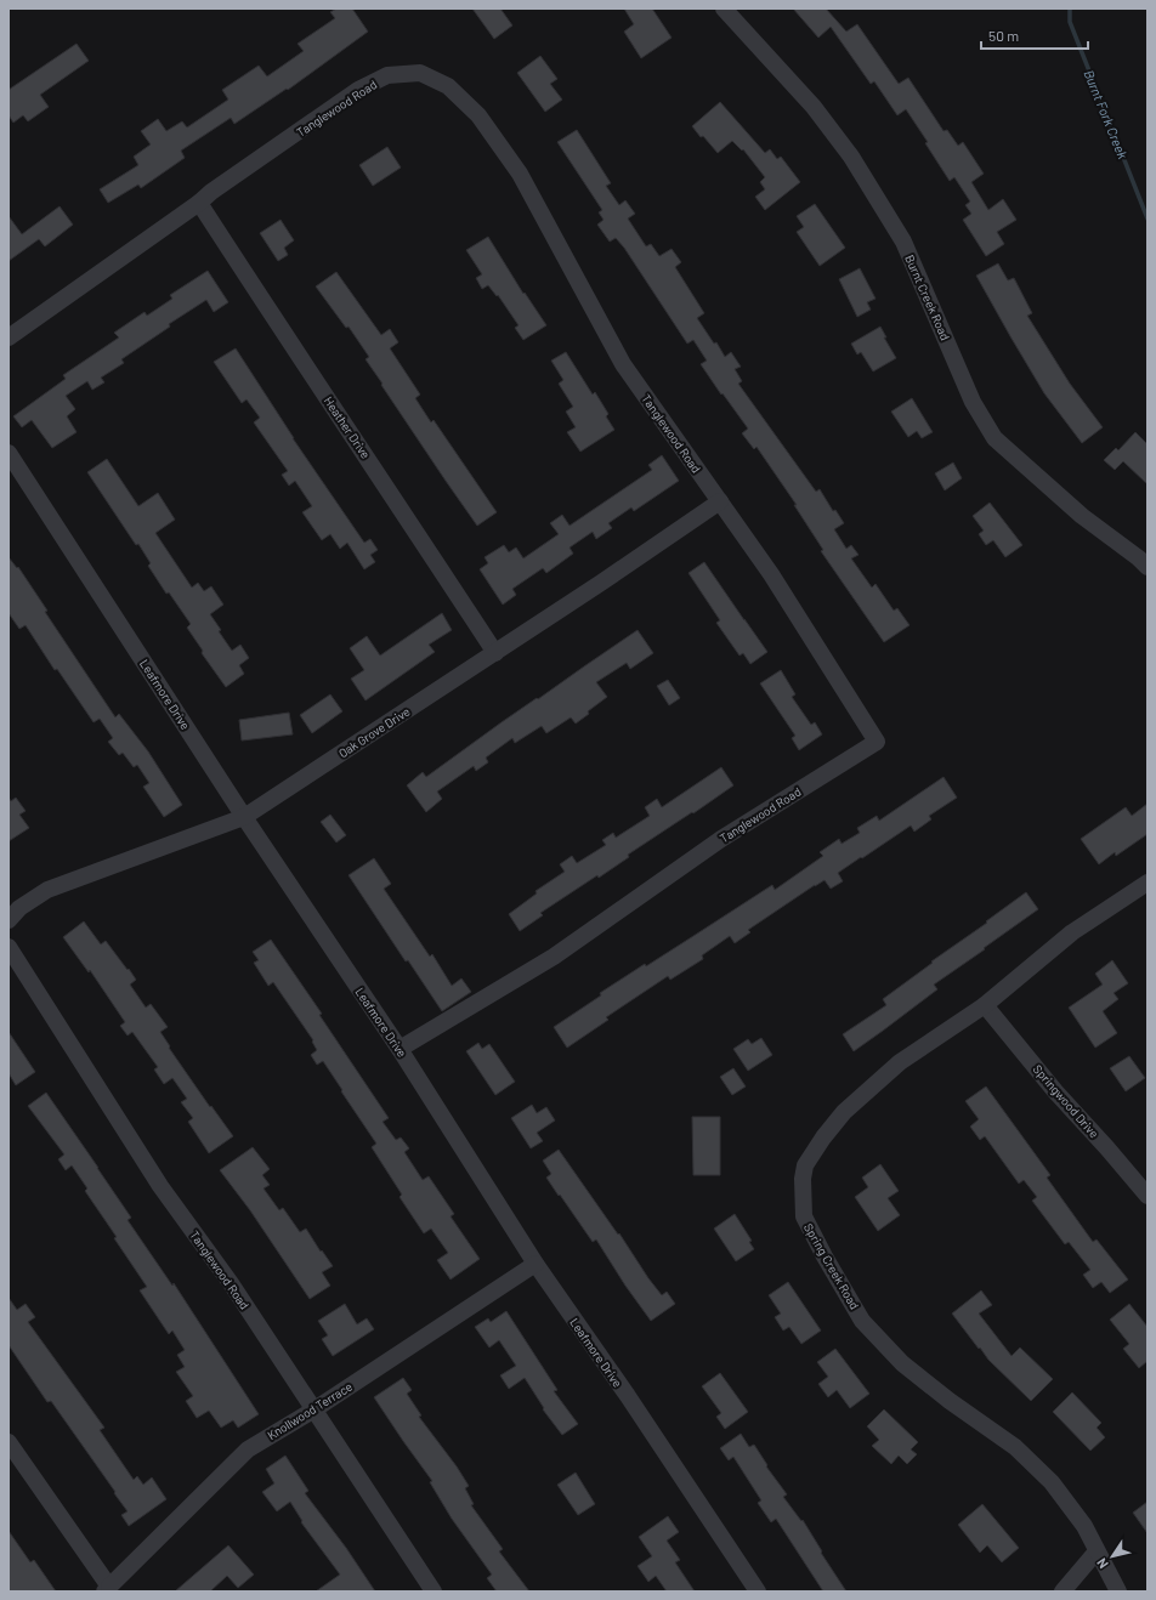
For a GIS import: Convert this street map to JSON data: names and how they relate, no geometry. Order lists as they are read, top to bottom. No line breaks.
{"streets":{"street":["Tanglewood Road","Burnt Creek Road","Heather Drive","Leafmore Drive","Oak Grove Drive","Springwood Drive","Spring Creek Road","Knollwood Terrace"]},"crossings":[["Tanglewood Road","Heather Drive"],["Tanglewood Road","Leafmore Drive"],["Tanglewood Road","Oak Grove Drive"],["Tanglewood Road","Knollwood Terrace"],["Heather Drive","Oak Grove Drive"],["Leafmore Drive","Oak Grove Drive"],["Leafmore Drive","Knollwood Terrace"],["Springwood Drive","Spring Creek Road"]],"water":["Burnt Fork Creek"],"scale_bar":"50 m","north":"bottom left"}
